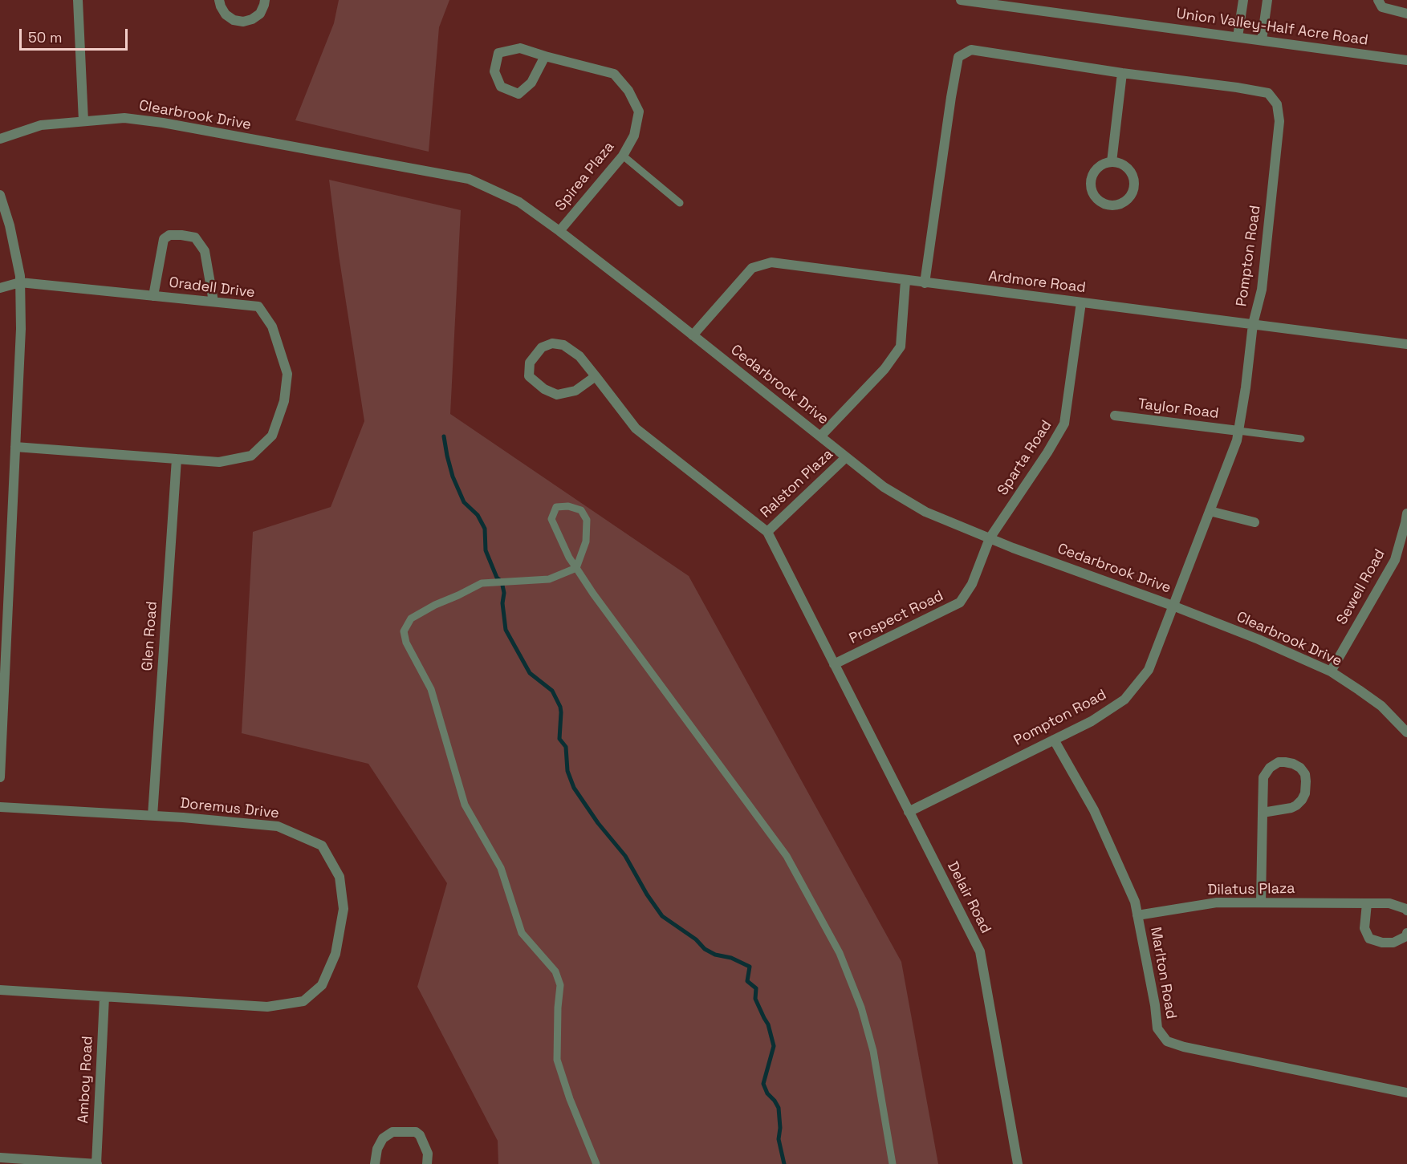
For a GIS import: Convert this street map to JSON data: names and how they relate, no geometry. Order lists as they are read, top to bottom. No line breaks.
{"streets":{"street":["Union Valley-Half Acre Road","Clearbrook Drive","Spirea Plaza","Pompton Road","Ardmore Road","Oradell Drive","Cedarbrook Drive","Taylor Road","Sparta Road","Ralston Plaza","Sewell Road","Prospect Road","Glen Road","Doremus Drive","Dilatus Plaza","Delair Road","Marlton Road","Amboy Road"]},"crossings":[["Clearbrook Drive","Pompton Road"],["Clearbrook Drive","Cedarbrook Drive"],["Clearbrook Drive","Sewell Road"],["Spirea Plaza","Cedarbrook Drive"],["Pompton Road","Ardmore Road"],["Pompton Road","Cedarbrook Drive"],["Pompton Road","Taylor Road"],["Pompton Road","Delair Road"],["Pompton Road","Marlton Road"],["Ardmore Road","Cedarbrook Drive"],["Ardmore Road","Sparta Road"],["Oradell Drive","Glen Road"],["Cedarbrook Drive","Sparta Road"],["Cedarbrook Drive","Ralston Plaza"],["Cedarbrook Drive","Prospect Road"],["Sparta Road","Prospect Road"],["Ralston Plaza","Delair Road"],["Prospect Road","Delair Road"],["Glen Road","Doremus Drive"],["Doremus Drive","Amboy Road"],["Dilatus Plaza","Marlton Road"]],"scale_bar":"50 m"}
